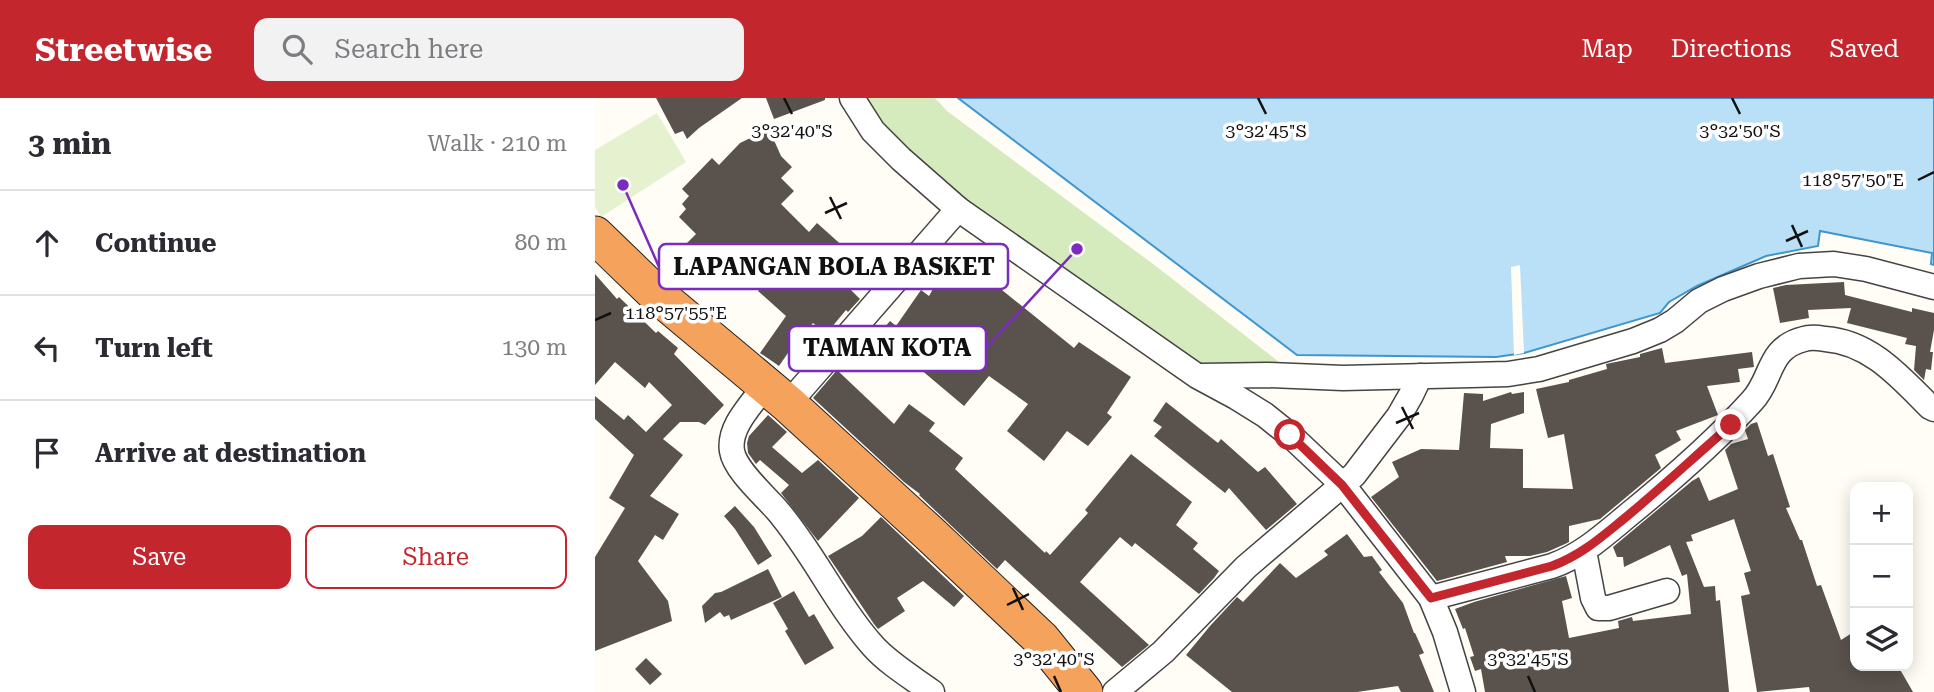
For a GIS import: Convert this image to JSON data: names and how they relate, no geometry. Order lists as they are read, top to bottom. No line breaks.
{"places":["LAPANGAN BOLA BASKET","TAMAN KOTA"],"page":{"header":"Streetwise","search":"Search here","nav":["Map","Directions","Saved"],"heading":["3 min","Walk · 210 m"],"list":[["Continue","80 m"],["Turn left","130 m"],"Arrive at destination"],"map_buttons":["+","−"],"buttons":["Save","Share"]},"coordinates":["3°32'45\"S","3°32'50\"S","3°32'40\"S","118°57'50\"E","118°57'55\"E"]}
